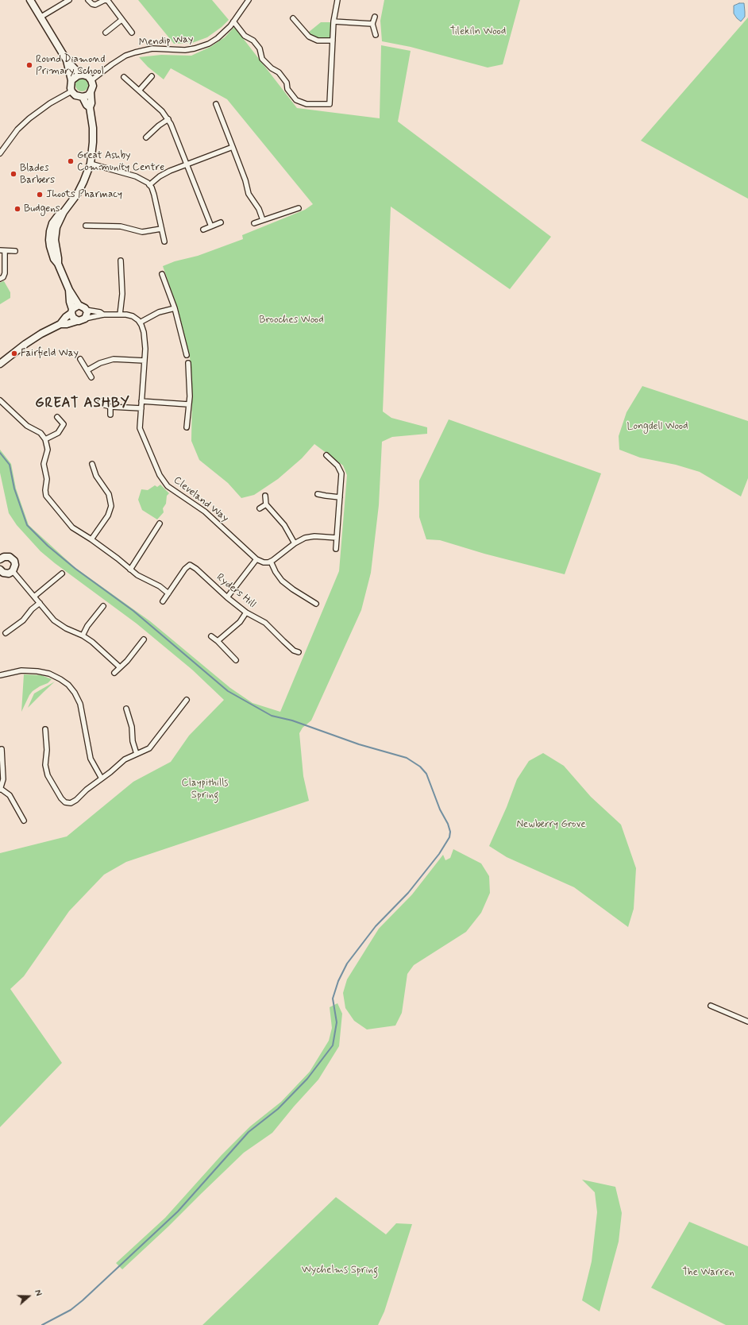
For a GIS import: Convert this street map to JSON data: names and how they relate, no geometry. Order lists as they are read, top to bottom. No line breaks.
{"streets":{"street":["Mendip Way","Cleveland Way","Ryders Hill"]},"districts":["GREAT ASHBY"],"parks":["Tilekiln Wood","Brooches Wood","Longdell Wood","Claypithills Spring","Newberry Grove","Wychelms Spring","The Warren"],"places":["Round Diamond Primary School","Great Ashby Community Centre","Blades Barbers","Jhoots Pharmacy","Budgens","Fairfield Way"],"north":"right"}
